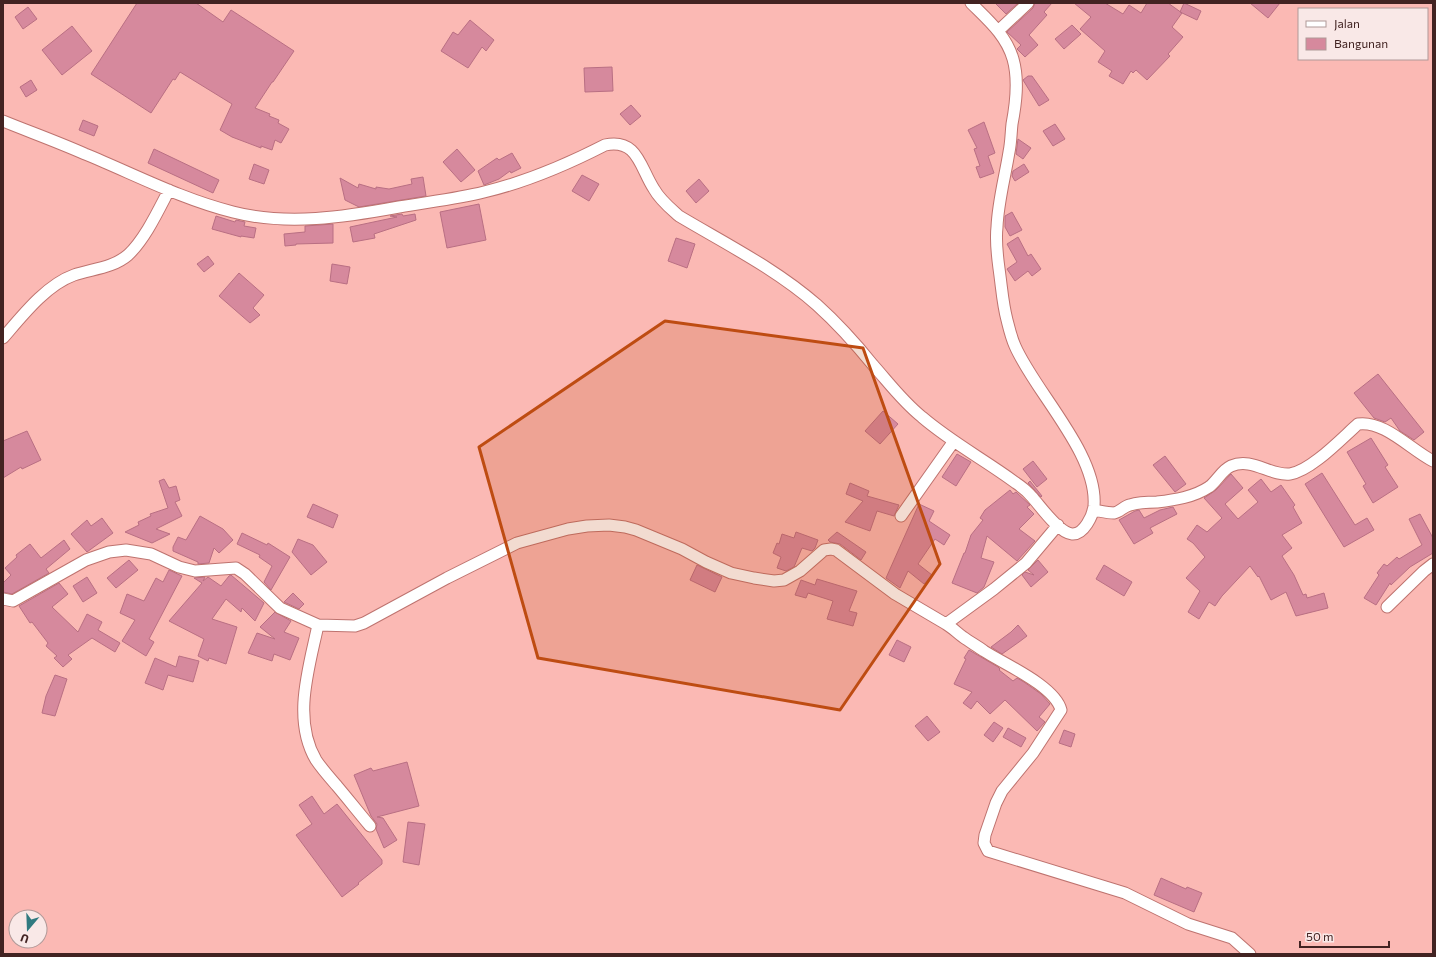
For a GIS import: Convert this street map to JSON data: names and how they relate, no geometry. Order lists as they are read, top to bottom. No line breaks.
{"legend":["Jalan","Bangunan"],"scale_bar":"50 m","north":"bottom"}
